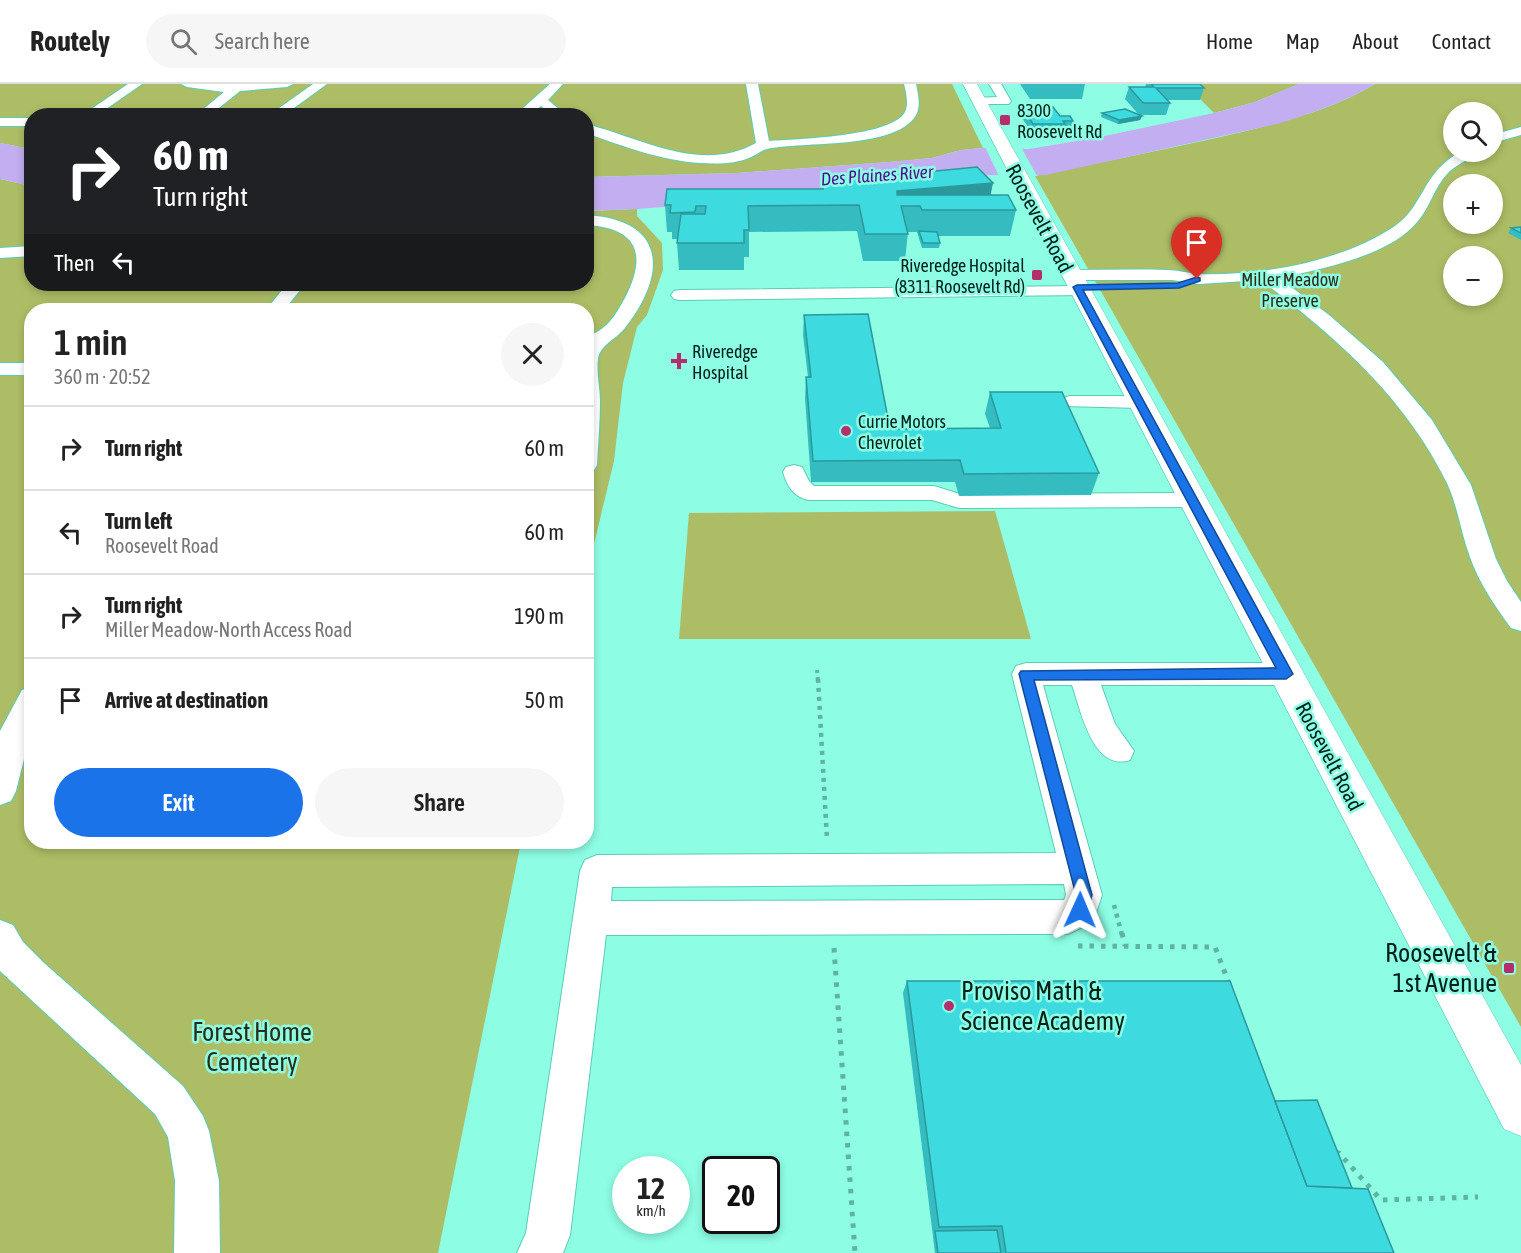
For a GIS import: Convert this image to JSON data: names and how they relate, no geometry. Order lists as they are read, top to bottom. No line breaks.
{"streets":{"main road":["Roosevelt Road"]},"water":["Des Plaines River"],"parks":["Miller Meadow Preserve","Forest Home Cemetery"],"places":{"transit":["8300 Roosevelt Rd","Riveredge Hospital (8311 Roosevelt Rd)","Roosevelt & 1st Avenue"],"health":["Riveredge Hospital"],"other":["Currie Motors Chevrolet","Proviso Math & Science Academy"]},"page":{"header":"Routely","search":"Search here","nav":["Home","Map","About","Contact"],"map_buttons":["+","−"],"turn":["60 m","Turn right"],"then":"Then","heading":["1 min","360 m · 20:52"],"list":[{"name":"Turn right","value":"60 m"},{"name":"Turn left","note":"Roosevelt Road","value":"60 m"},{"name":"Turn right","note":"Miller Meadow-North Access Road","value":"190 m"},{"name":"Arrive at destination","value":"50 m"}],"buttons":["Exit","Share"],"speed":"12 km/h","limit":"20"}}
